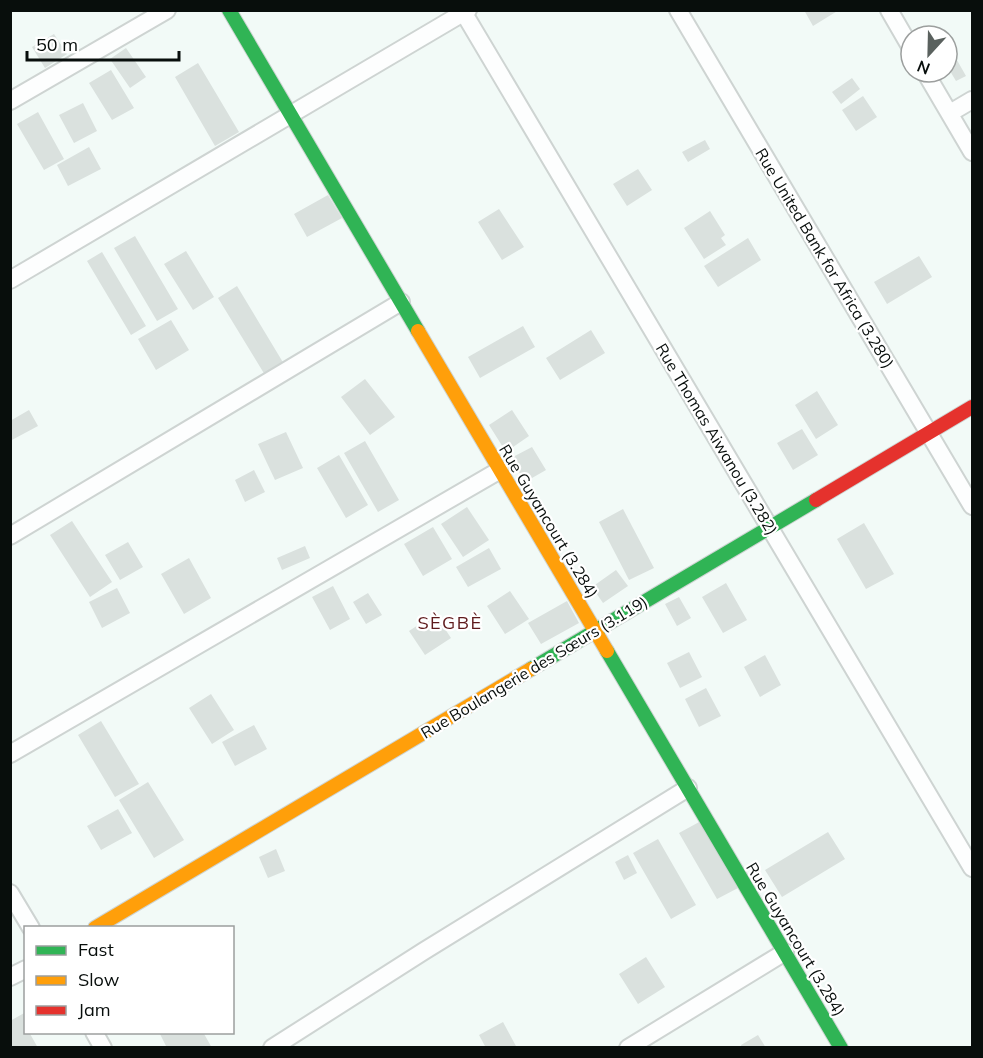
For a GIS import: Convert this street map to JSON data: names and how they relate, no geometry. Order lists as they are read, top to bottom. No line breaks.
{"streets":{"street":["Rue United Bank for Africa (3.280)","Rue Thomas Aiwanou (3.282)","Rue Guyancourt (3.284)","Rue Boulangerie des Sœurs (3.119)"]},"crossings":[["Rue United Bank for Africa (3.280)","Rue Boulangerie des Sœurs (3.119)"],["Rue Thomas Aiwanou (3.282)","Rue Boulangerie des Sœurs (3.119)"],["Rue Guyancourt (3.284)","Rue Boulangerie des Sœurs (3.119)"]],"districts":["SÈGBÈ"],"legend":["Fast","Slow","Jam"],"scale_bar":"50 m","north":"bottom"}
